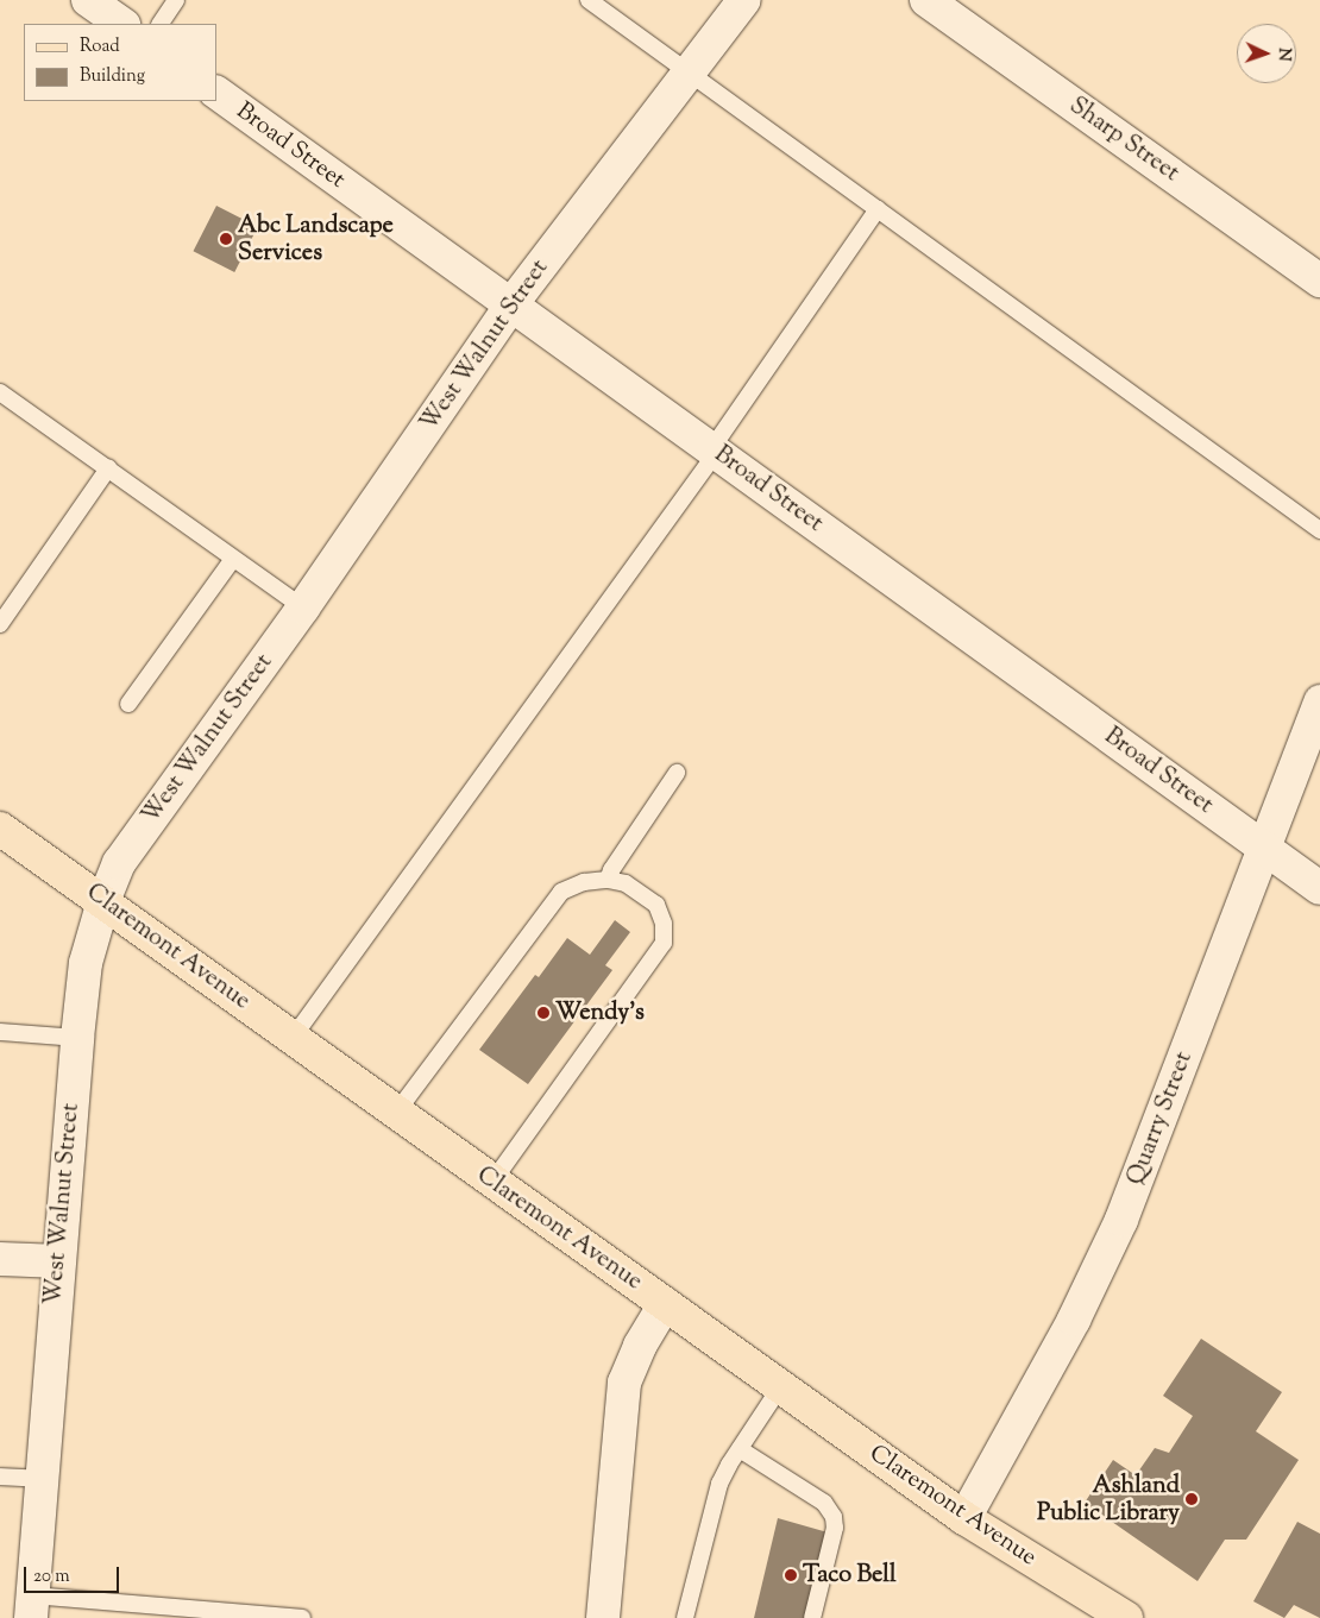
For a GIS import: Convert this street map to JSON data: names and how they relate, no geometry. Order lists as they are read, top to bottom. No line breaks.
{"streets":{"main road":["Claremont Avenue"],"street":["Sharp Street","Broad Street","West Walnut Street","Quarry Street"]},"crossings":[["Broad Street","West Walnut Street"],["Broad Street","Quarry Street"],["West Walnut Street","Claremont Avenue"],["Claremont Avenue","Quarry Street"]],"places":["Abc Landscape Services","Wendy's","Ashland Public Library","Taco Bell"],"legend":["Road","Building"],"scale_bar":"20 m","north":"right"}
